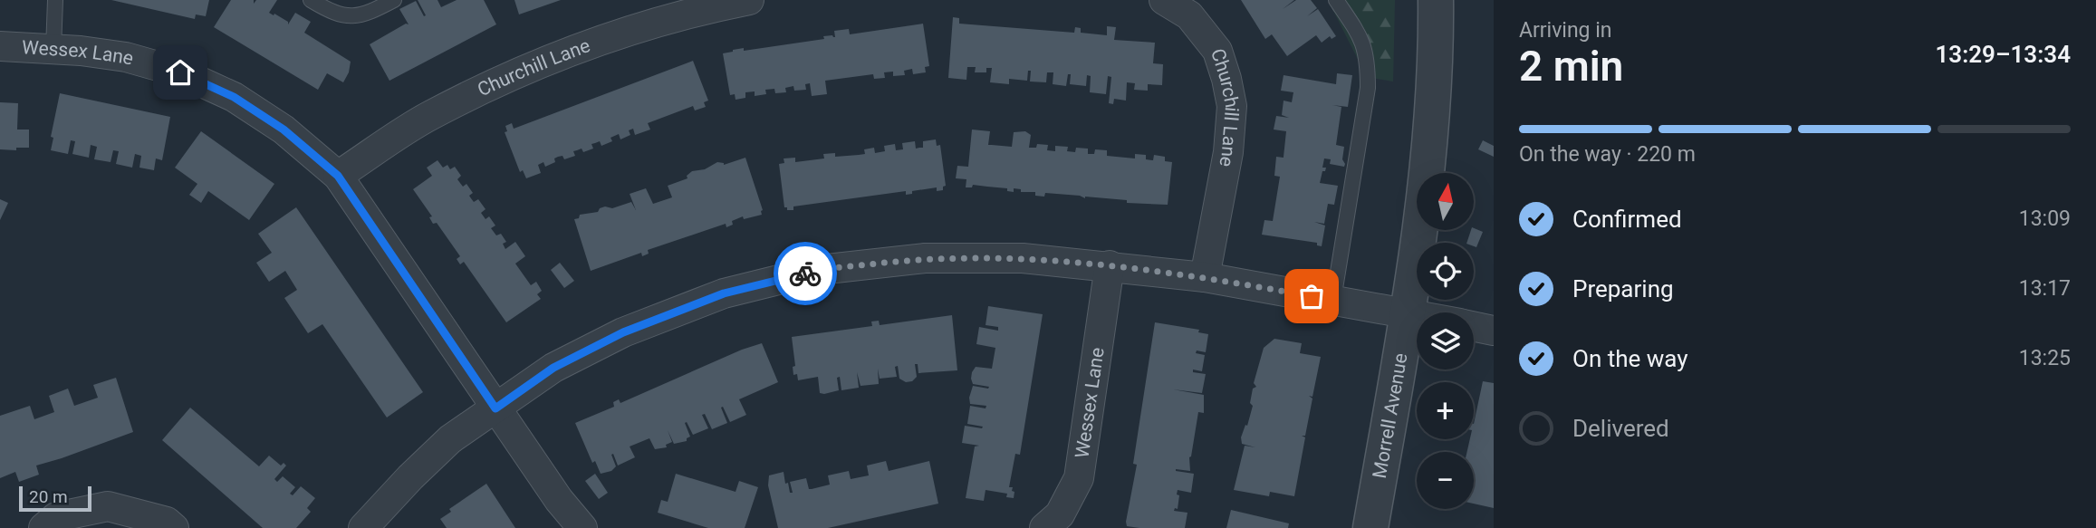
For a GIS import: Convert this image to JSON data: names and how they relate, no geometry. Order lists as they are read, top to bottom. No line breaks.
{"streets":{"street":["Wessex Lane","Churchill Lane","Morrell Avenue"]},"crossings":[["Wessex Lane","Churchill Lane"]],"scale_bar":"20 m","north":"top","page":{"heading":["2 min","Arriving in","13:29–13:34"],"bar":"On the way · 220 m","map_buttons":["+","−"],"list":[["Confirmed","13:09"],["Preparing","13:17"],["On the way","13:25"],"Delivered"],"scale":"20 m"}}
